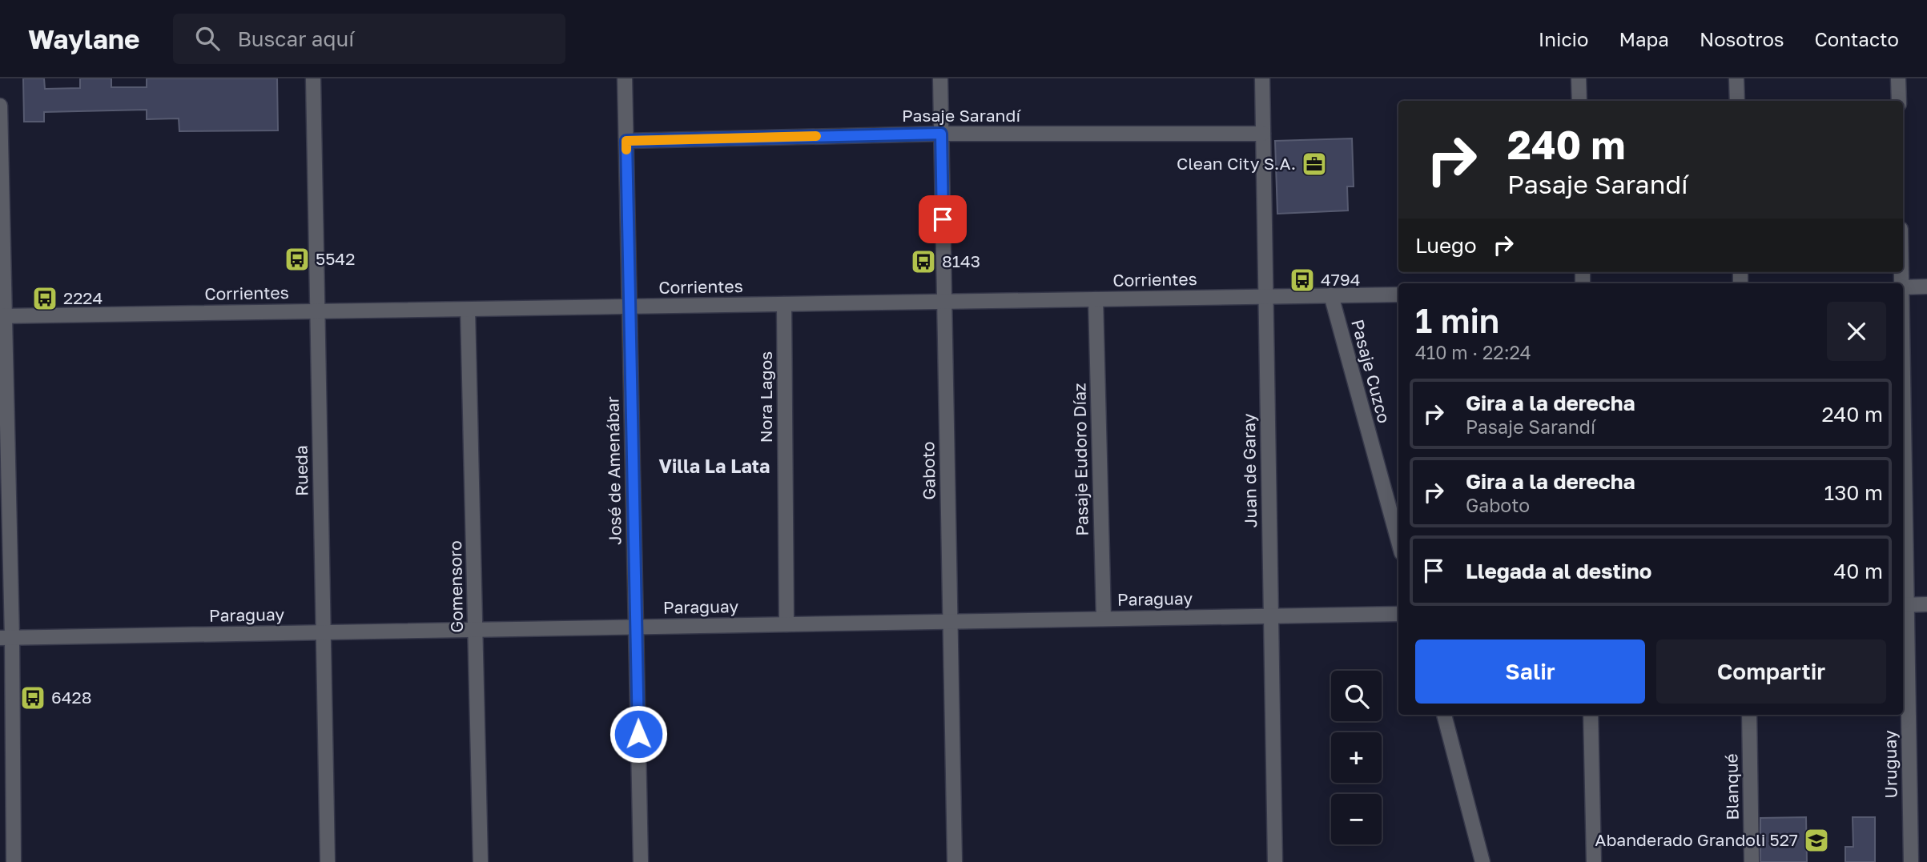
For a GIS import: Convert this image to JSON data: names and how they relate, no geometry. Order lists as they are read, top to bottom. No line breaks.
{"streets":{"street":["Pasaje Sarandí","Corrientes","Pasaje Cuzco","Nora Lagos","Pasaje Eudoro Díaz","Rueda","José de Amenábar","Gaboto","Juan de Garay","Gomensoro","Paraguay","Uruguay","Blanqué"]},"crossings":[["Pasaje Sarandí","José de Amenábar"],["Pasaje Sarandí","Gaboto"],["Pasaje Sarandí","Juan de Garay"],["Corrientes","Pasaje Cuzco"],["Corrientes","Nora Lagos"],["Corrientes","Pasaje Eudoro Díaz"],["Corrientes","Rueda"],["Corrientes","José de Amenábar"],["Corrientes","Gaboto"],["Corrientes","Juan de Garay"],["Corrientes","Gomensoro"],["Nora Lagos","Paraguay"],["Pasaje Eudoro Díaz","Paraguay"],["Rueda","Paraguay"],["José de Amenábar","Paraguay"],["Gaboto","Paraguay"],["Juan de Garay","Paraguay"],["Gomensoro","Paraguay"]],"districts":["Villa La Lata"],"places":{"office":["Clean City S.A."],"bus stop":["5542","8143","4794","2224","6428"],"school or university":["Abanderado Grandoli 527"]},"page":{"header":"Waylane","search":"Buscar aquí","nav":["Inicio","Mapa","Nosotros","Contacto"],"turn":["240 m","Pasaje Sarandí"],"then":"Luego","heading":["1 min","410 m · 22:24"],"list":[{"name":"Gira a la derecha","note":"Pasaje Sarandí","value":"240 m"},{"name":"Gira a la derecha","note":"Gaboto","value":"130 m"},{"name":"Llegada al destino","value":"40 m"}],"buttons":["Salir","Compartir"],"map_buttons":["+","−"]}}
